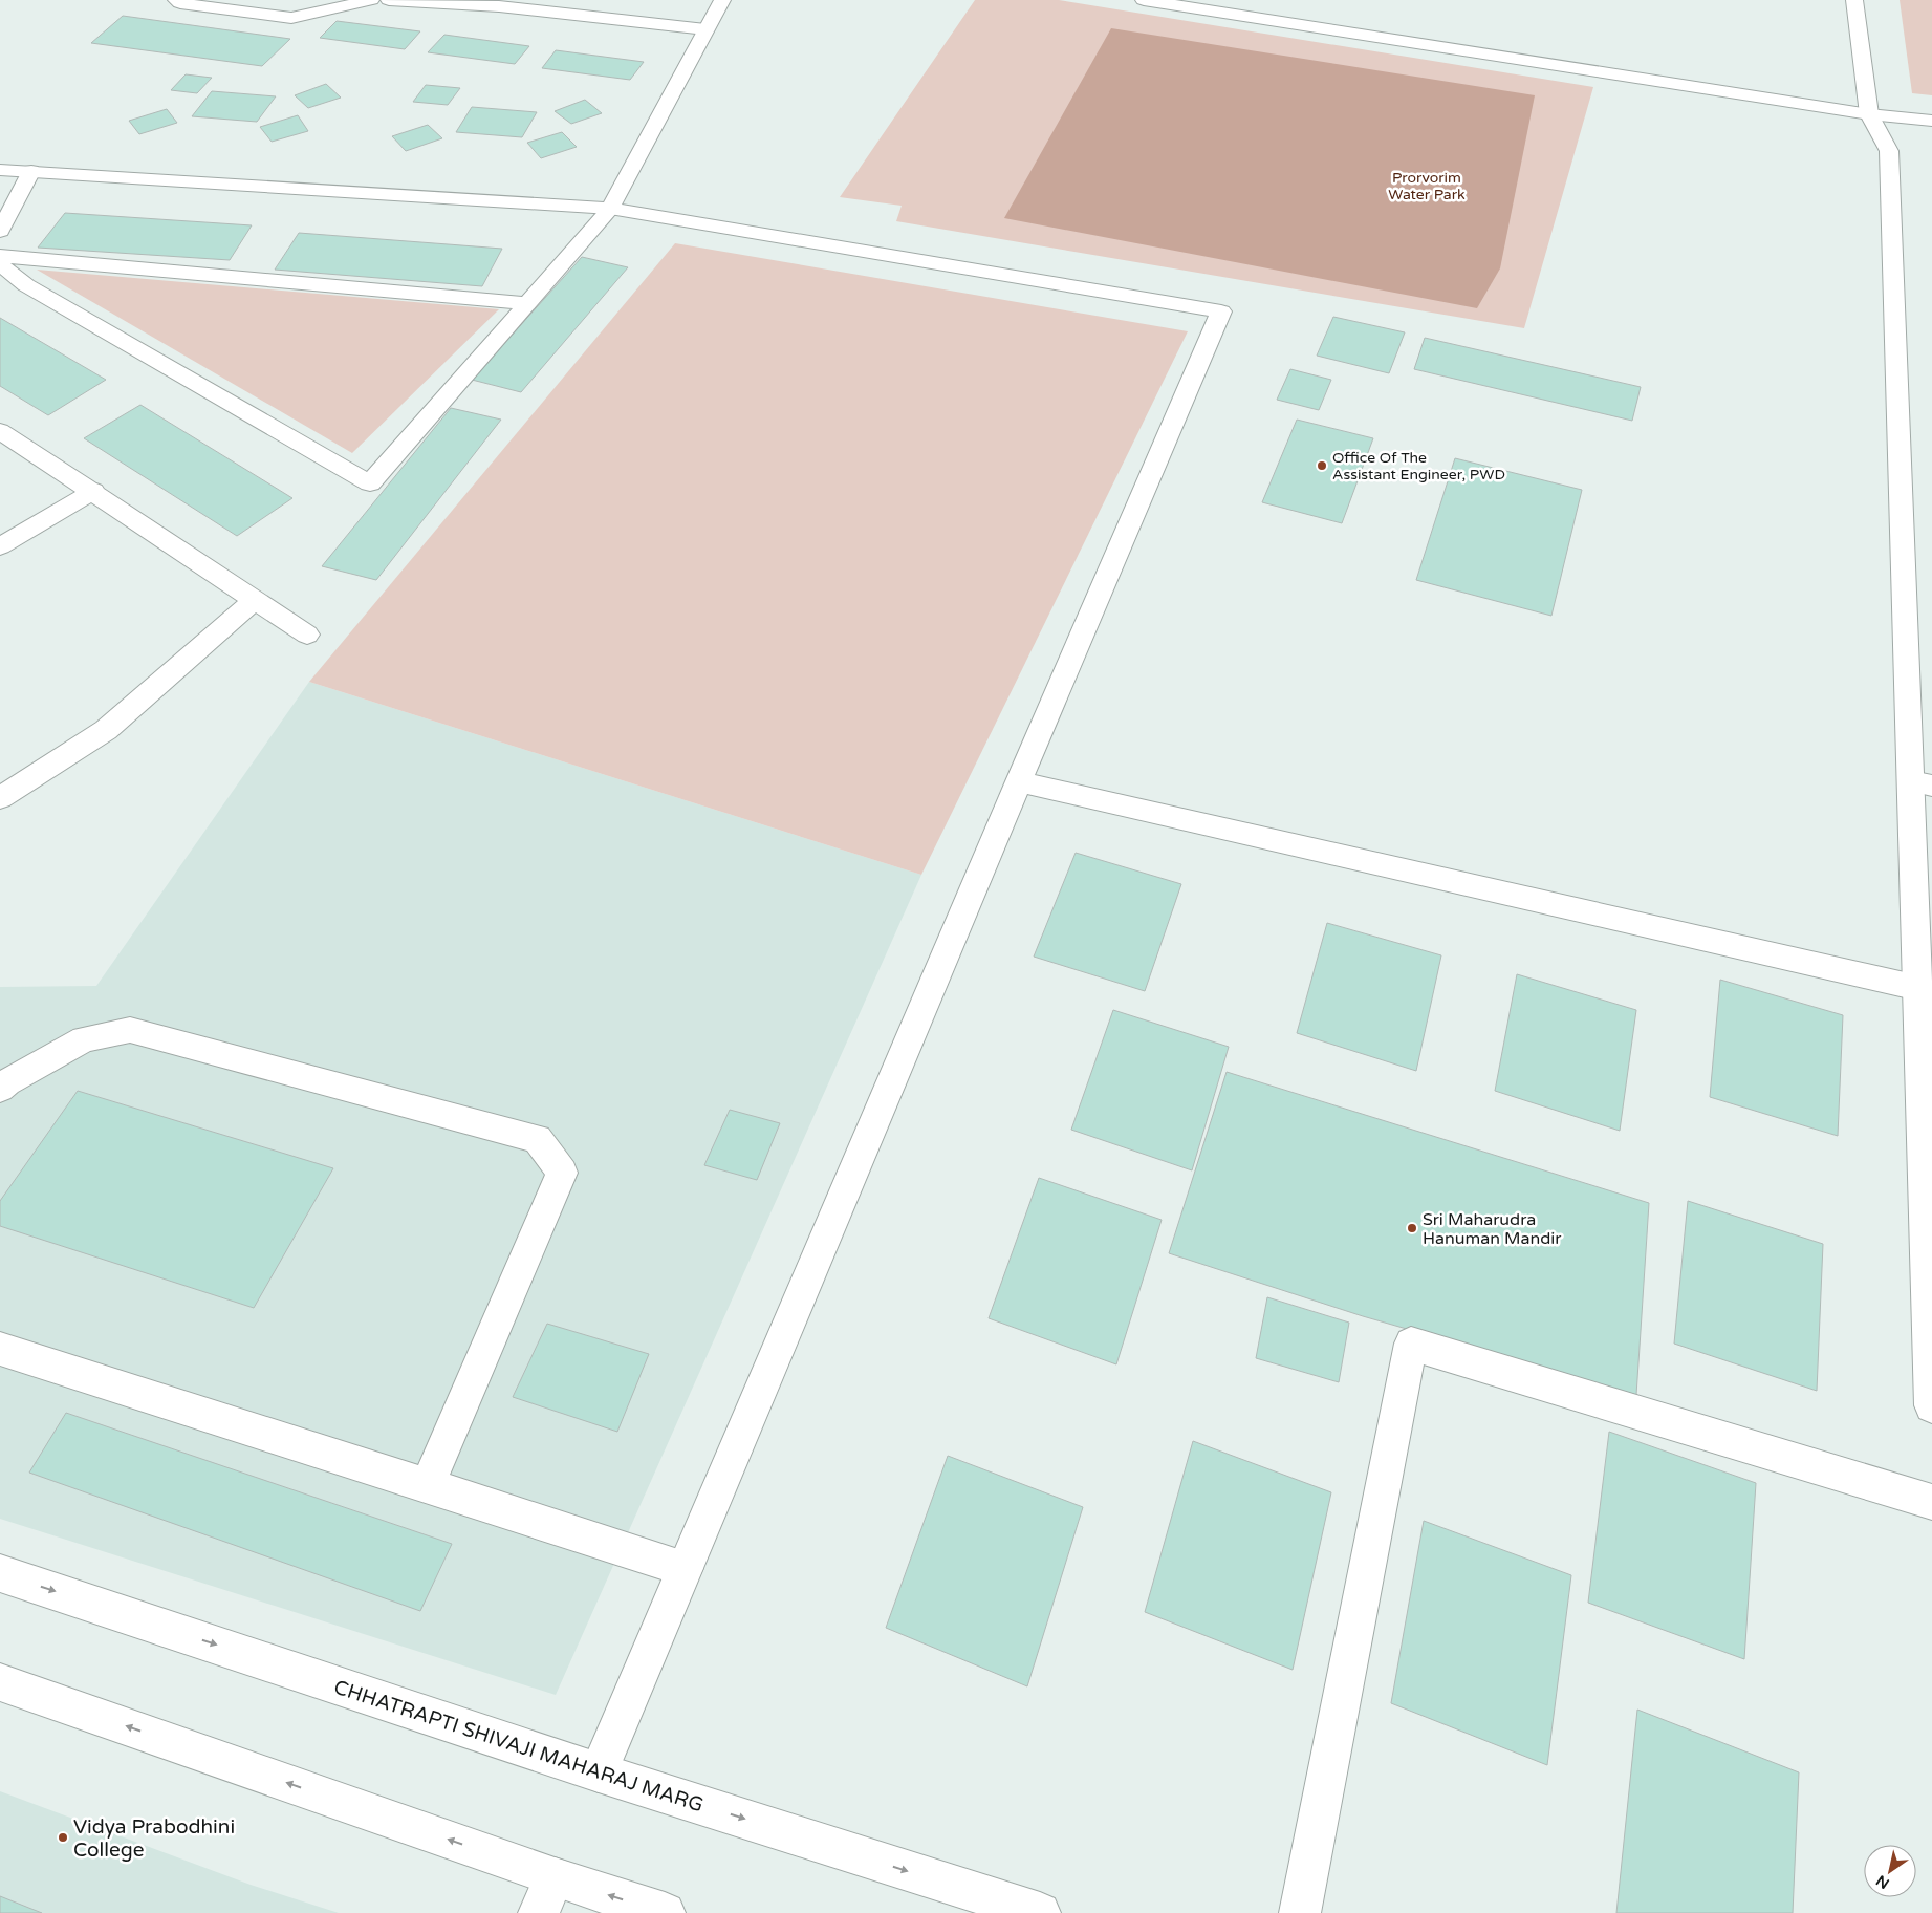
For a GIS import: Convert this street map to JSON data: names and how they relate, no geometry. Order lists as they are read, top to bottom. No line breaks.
{"streets":{"street":["CHHATRAPTI SHIVAJI MAHARAJ MARG"]},"parks":["Prorvorim Water Park"],"places":["Office Of The Assistant Engineer, PWD","Sri Maharudra Hanuman Mandir","Vidya Prabodhini College"],"north":"bottom left"}
